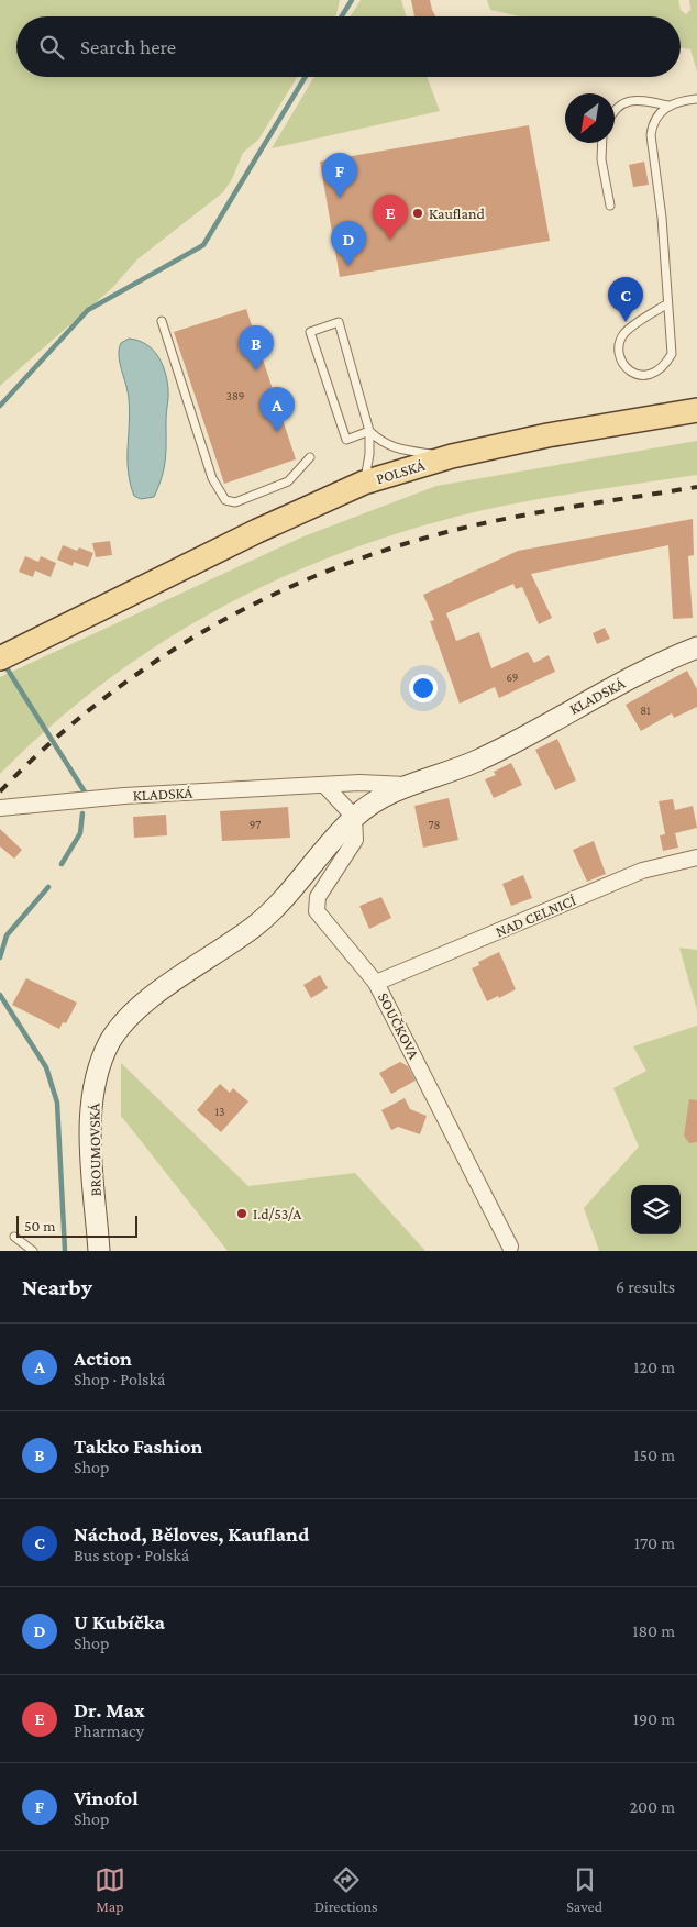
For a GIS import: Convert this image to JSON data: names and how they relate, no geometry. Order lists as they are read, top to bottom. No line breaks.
{"streets":{"main road":["POLSKÁ","KLADSKÁ","BROUMOVSKÁ"],"street":["NAD CELNICÍ","SOUČKOVA"]},"crossings":[["KLADSKÁ","SOUČKOVA"],["KLADSKÁ","BROUMOVSKÁ"],["NAD CELNICÍ","SOUČKOVA"]],"places":["Kaufland","I.d/53/A"],"house_numbers":["389","69","81","97","78","13"],"scale_bar":"50 m","north":"bottom left","page":{"search":"Search here","pins":["F","E","D","C","B","A"],"scale":"50 m","heading":["Nearby","6 results"],"list":[{"mark":"A","name":"Action","note":"Shop · Polská","value":"120 m"},{"mark":"B","name":"Takko Fashion","note":"Shop","value":"150 m"},{"mark":"C","name":"Náchod, Běloves, Kaufland","note":"Bus stop · Polská","value":"170 m"},{"mark":"D","name":"U Kubíčka","note":"Shop","value":"180 m"},{"mark":"E","name":"Dr. Max","note":"Pharmacy","value":"190 m"},{"mark":"F","name":"Vinofol","note":"Shop","value":"200 m"}],"nav":["Map","Directions","Saved"]}}
